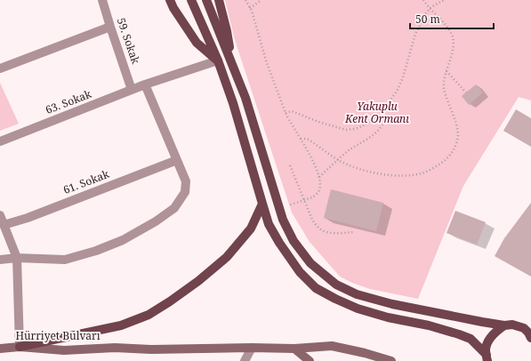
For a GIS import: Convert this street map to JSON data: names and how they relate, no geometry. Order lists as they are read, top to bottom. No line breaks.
{"streets":{"main road":["Hürriyet Bulvarı"],"street":["59. Sokak","63. Sokak","61. Sokak"]},"crossings":[["59. Sokak","63. Sokak"]],"parks":["Yakuplu Kent Ormanı"],"scale_bar":"50 m"}
